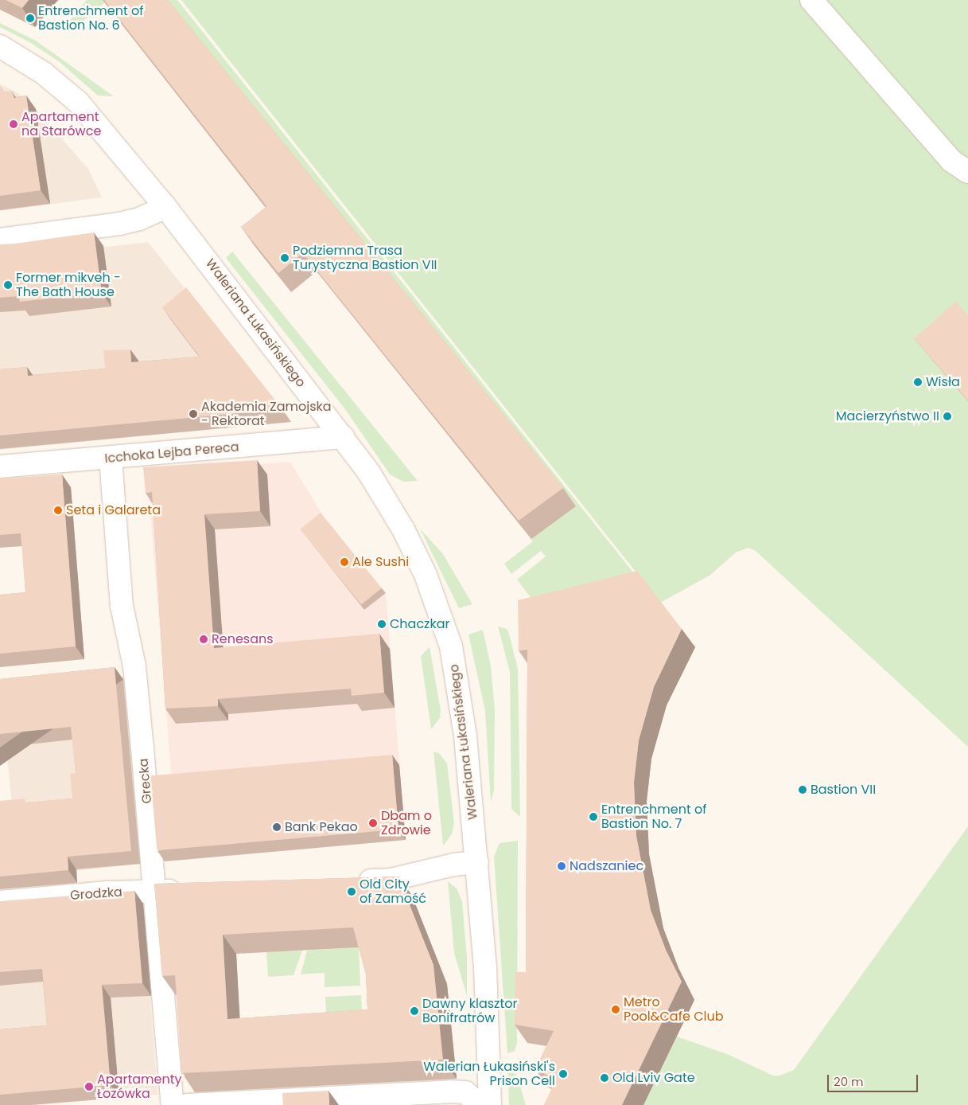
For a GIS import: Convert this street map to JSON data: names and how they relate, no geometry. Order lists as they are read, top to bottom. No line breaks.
{"streets":{"street":["Waleriana Łukasińskiego","Icchoka Lejba Pereca","Grecka","Grodzka"]},"crossings":[["Waleriana Łukasińskiego","Icchoka Lejba Pereca"],["Icchoka Lejba Pereca","Grecka"],["Grecka","Grodzka"]],"places":["Entrenchment of Bastion No. 6","Apartament na Starówce","Podziemna Trasa Turystyczna Bastion VII","Former mikveh - The Bath House","Wisła","Akademia Zamojska - Rektorat","Macierzyństwo II","Seta i Galareta","Ale Sushi","Chaczkar","Renesans","Bastion VII","Entrenchment of Bastion No. 7","Dbam o Zdrowie","Bank Pekao","Nadszaniec","Old City of Zamość","Metro Pool&Cafe Club","Dawny klasztor Bonifratrów","Walerian Łukasiński's Prison Cell","Old Lviv Gate","Apartamenty Łozówka"],"scale_bar":"20 m"}
